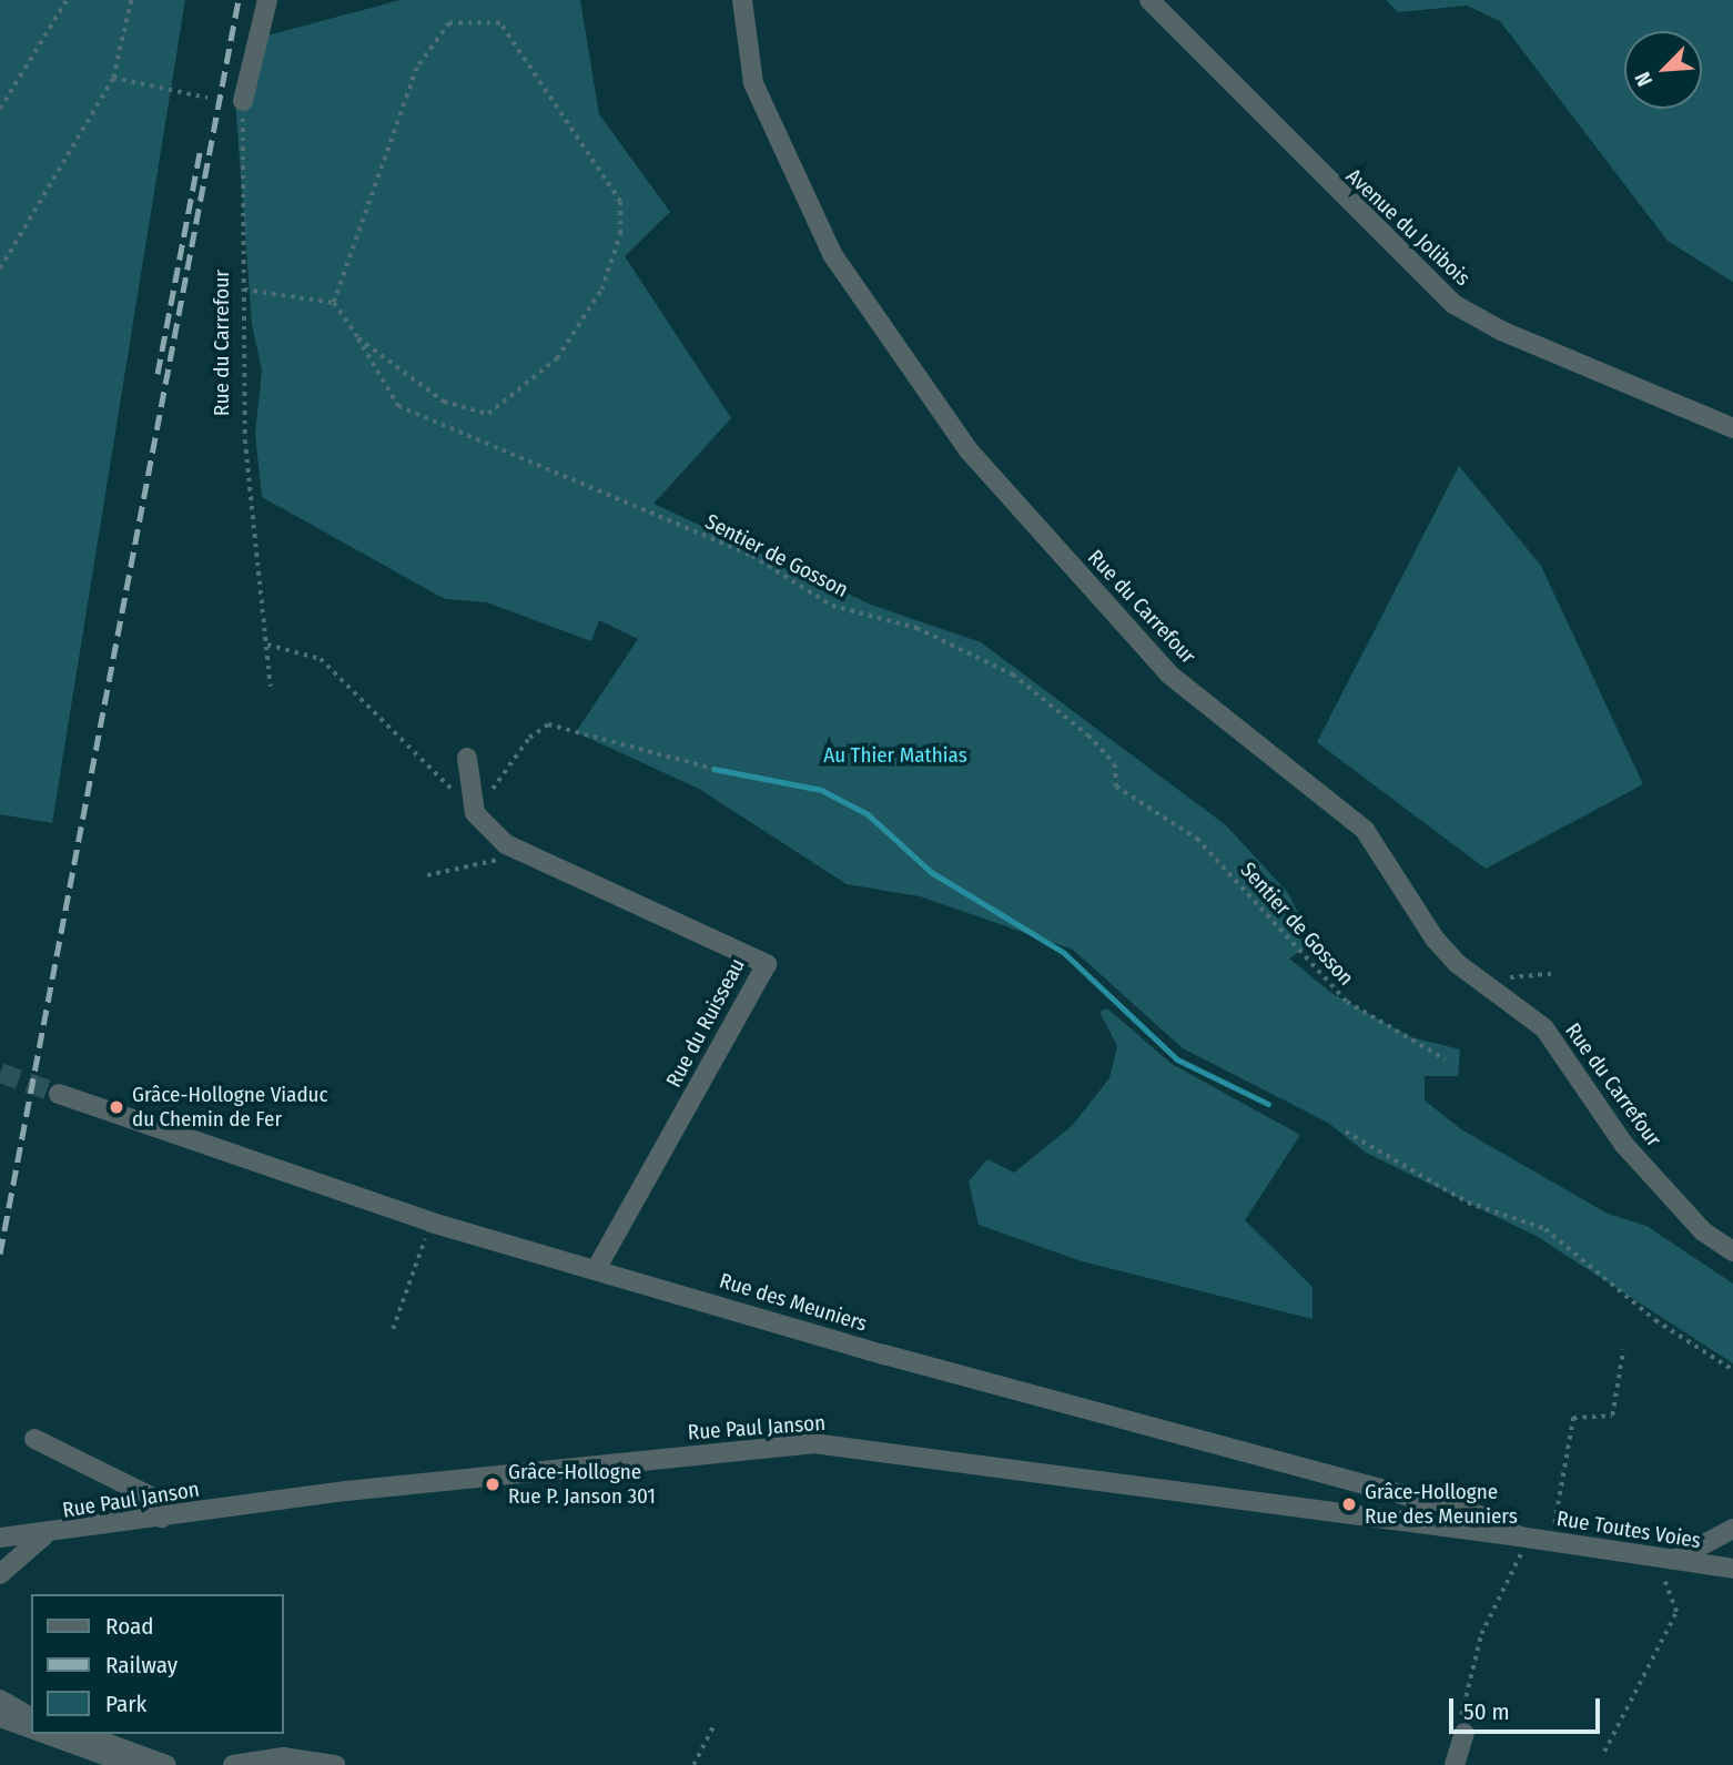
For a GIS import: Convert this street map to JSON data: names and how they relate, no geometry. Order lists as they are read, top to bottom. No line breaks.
{"streets":{"street":["Avenue du Jolibois","Rue du Carrefour","Rue du Ruisseau","Rue des Meuniers","Rue Paul Janson","Rue Toutes Voies"],"path":["Sentier de Gosson"]},"crossings":[["Rue du Ruisseau","Rue des Meuniers"],["Rue des Meuniers","Rue Paul Janson"],["Rue des Meuniers","Rue Toutes Voies"],["Rue Paul Janson","Rue Toutes Voies"]],"parks":["Au Thier Mathias"],"places":["Grâce-Hollogne Viaduc du Chemin de Fer","Grâce-Hollogne Rue P. Janson 301","Grâce-Hollogne Rue des Meuniers"],"legend":["Road","Railway","Park"],"scale_bar":"50 m","north":"bottom left"}
